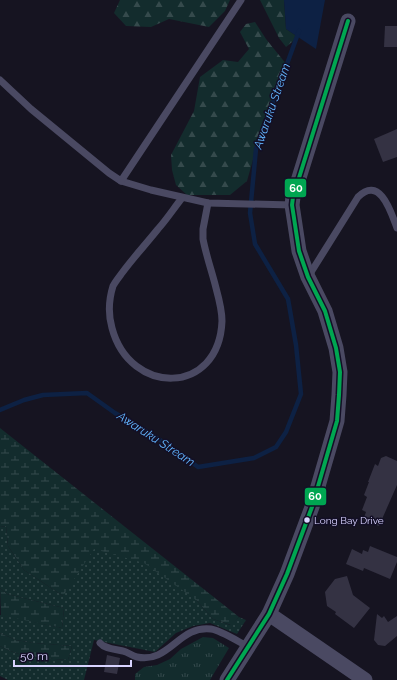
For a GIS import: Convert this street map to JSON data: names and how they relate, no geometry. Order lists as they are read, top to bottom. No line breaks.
{"water":["Awaruku Stream"],"places":["Long Bay Drive"],"lines":["transit line 60"],"scale_bar":"50 m"}
